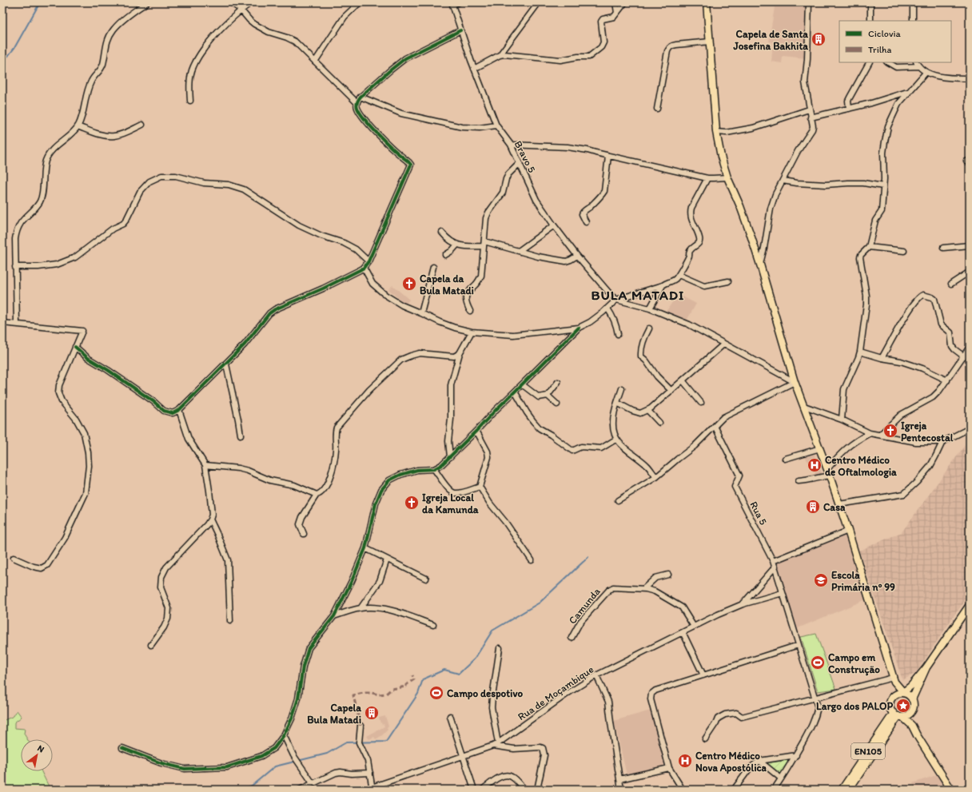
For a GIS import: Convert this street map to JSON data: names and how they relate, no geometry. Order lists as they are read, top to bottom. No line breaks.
{"streets":{"main road":["EN105"],"street":["Bravo 5","Rua 5","Camunda","Rua de Moçambique"]},"crossings":[["Rua 5","Rua de Moçambique"],["Camunda","Rua de Moçambique"]],"districts":["BULA MATADI"],"places":{"building":["Capela de Santa Josefina Bakhita","Casa","Capela Bula Matadi"],"church":["Capela da Bula Matadi","Igreja Pentecostal","Igreja Local da Kamunda"],"hospital":["Centro Médico de Oftalmologia","Centro Médico Nova Apostólica"],"school or university":["Escola Primária nº 99"],"sports":["Campo em Construção","Campo despotivo"],"place":["Largo dos PALOP"]},"legend":["Ciclovia","Trilha"],"north":"top right"}
